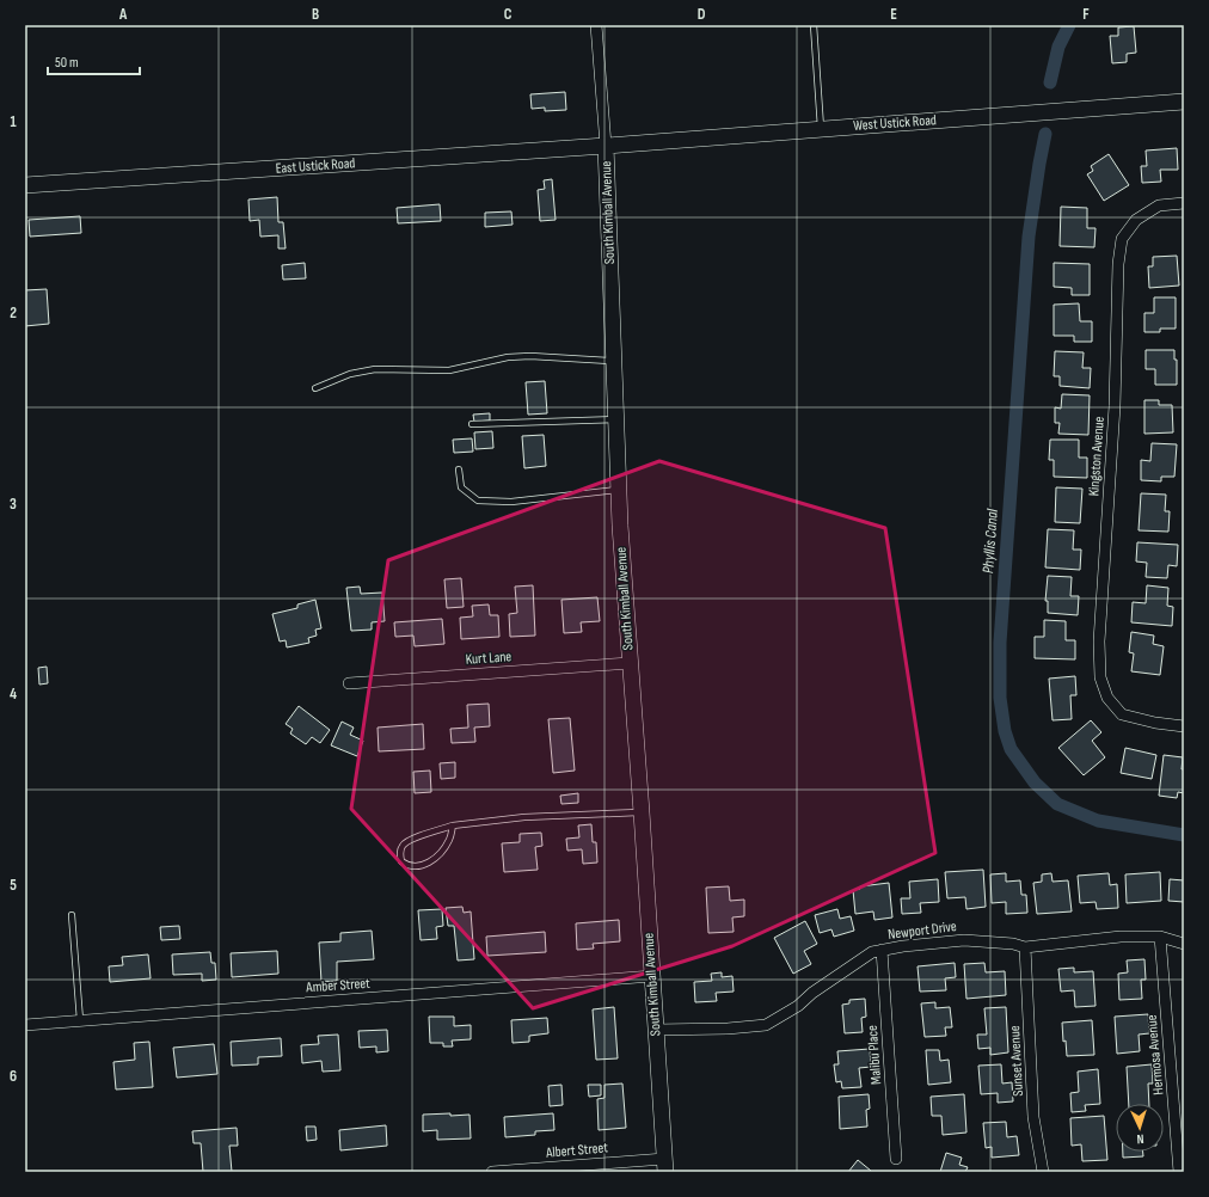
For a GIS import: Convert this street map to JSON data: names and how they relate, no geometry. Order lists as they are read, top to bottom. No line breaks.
{"streets":{"main road":["West Ustick Road","East Ustick Road","South Kimball Avenue"],"street":["Kingston Avenue","Kurt Lane","Newport Drive","Amber Street","Malibu Place","Hermosa Avenue","Sunset Avenue","Albert Street"]},"crossings":[["West Ustick Road","East Ustick Road"],["West Ustick Road","South Kimball Avenue"],["East Ustick Road","South Kimball Avenue"],["South Kimball Avenue","Kurt Lane"],["South Kimball Avenue","Newport Drive"],["South Kimball Avenue","Amber Street"],["South Kimball Avenue","Albert Street"],["Newport Drive","Malibu Place"],["Newport Drive","Hermosa Avenue"],["Newport Drive","Sunset Avenue"]],"water":["Phyllis Canal"],"scale_bar":"50 m","north":"bottom","grid":{"columns":["A","B","C","D","E","F"],"rows":["1","2","3","4","5","6"]}}
